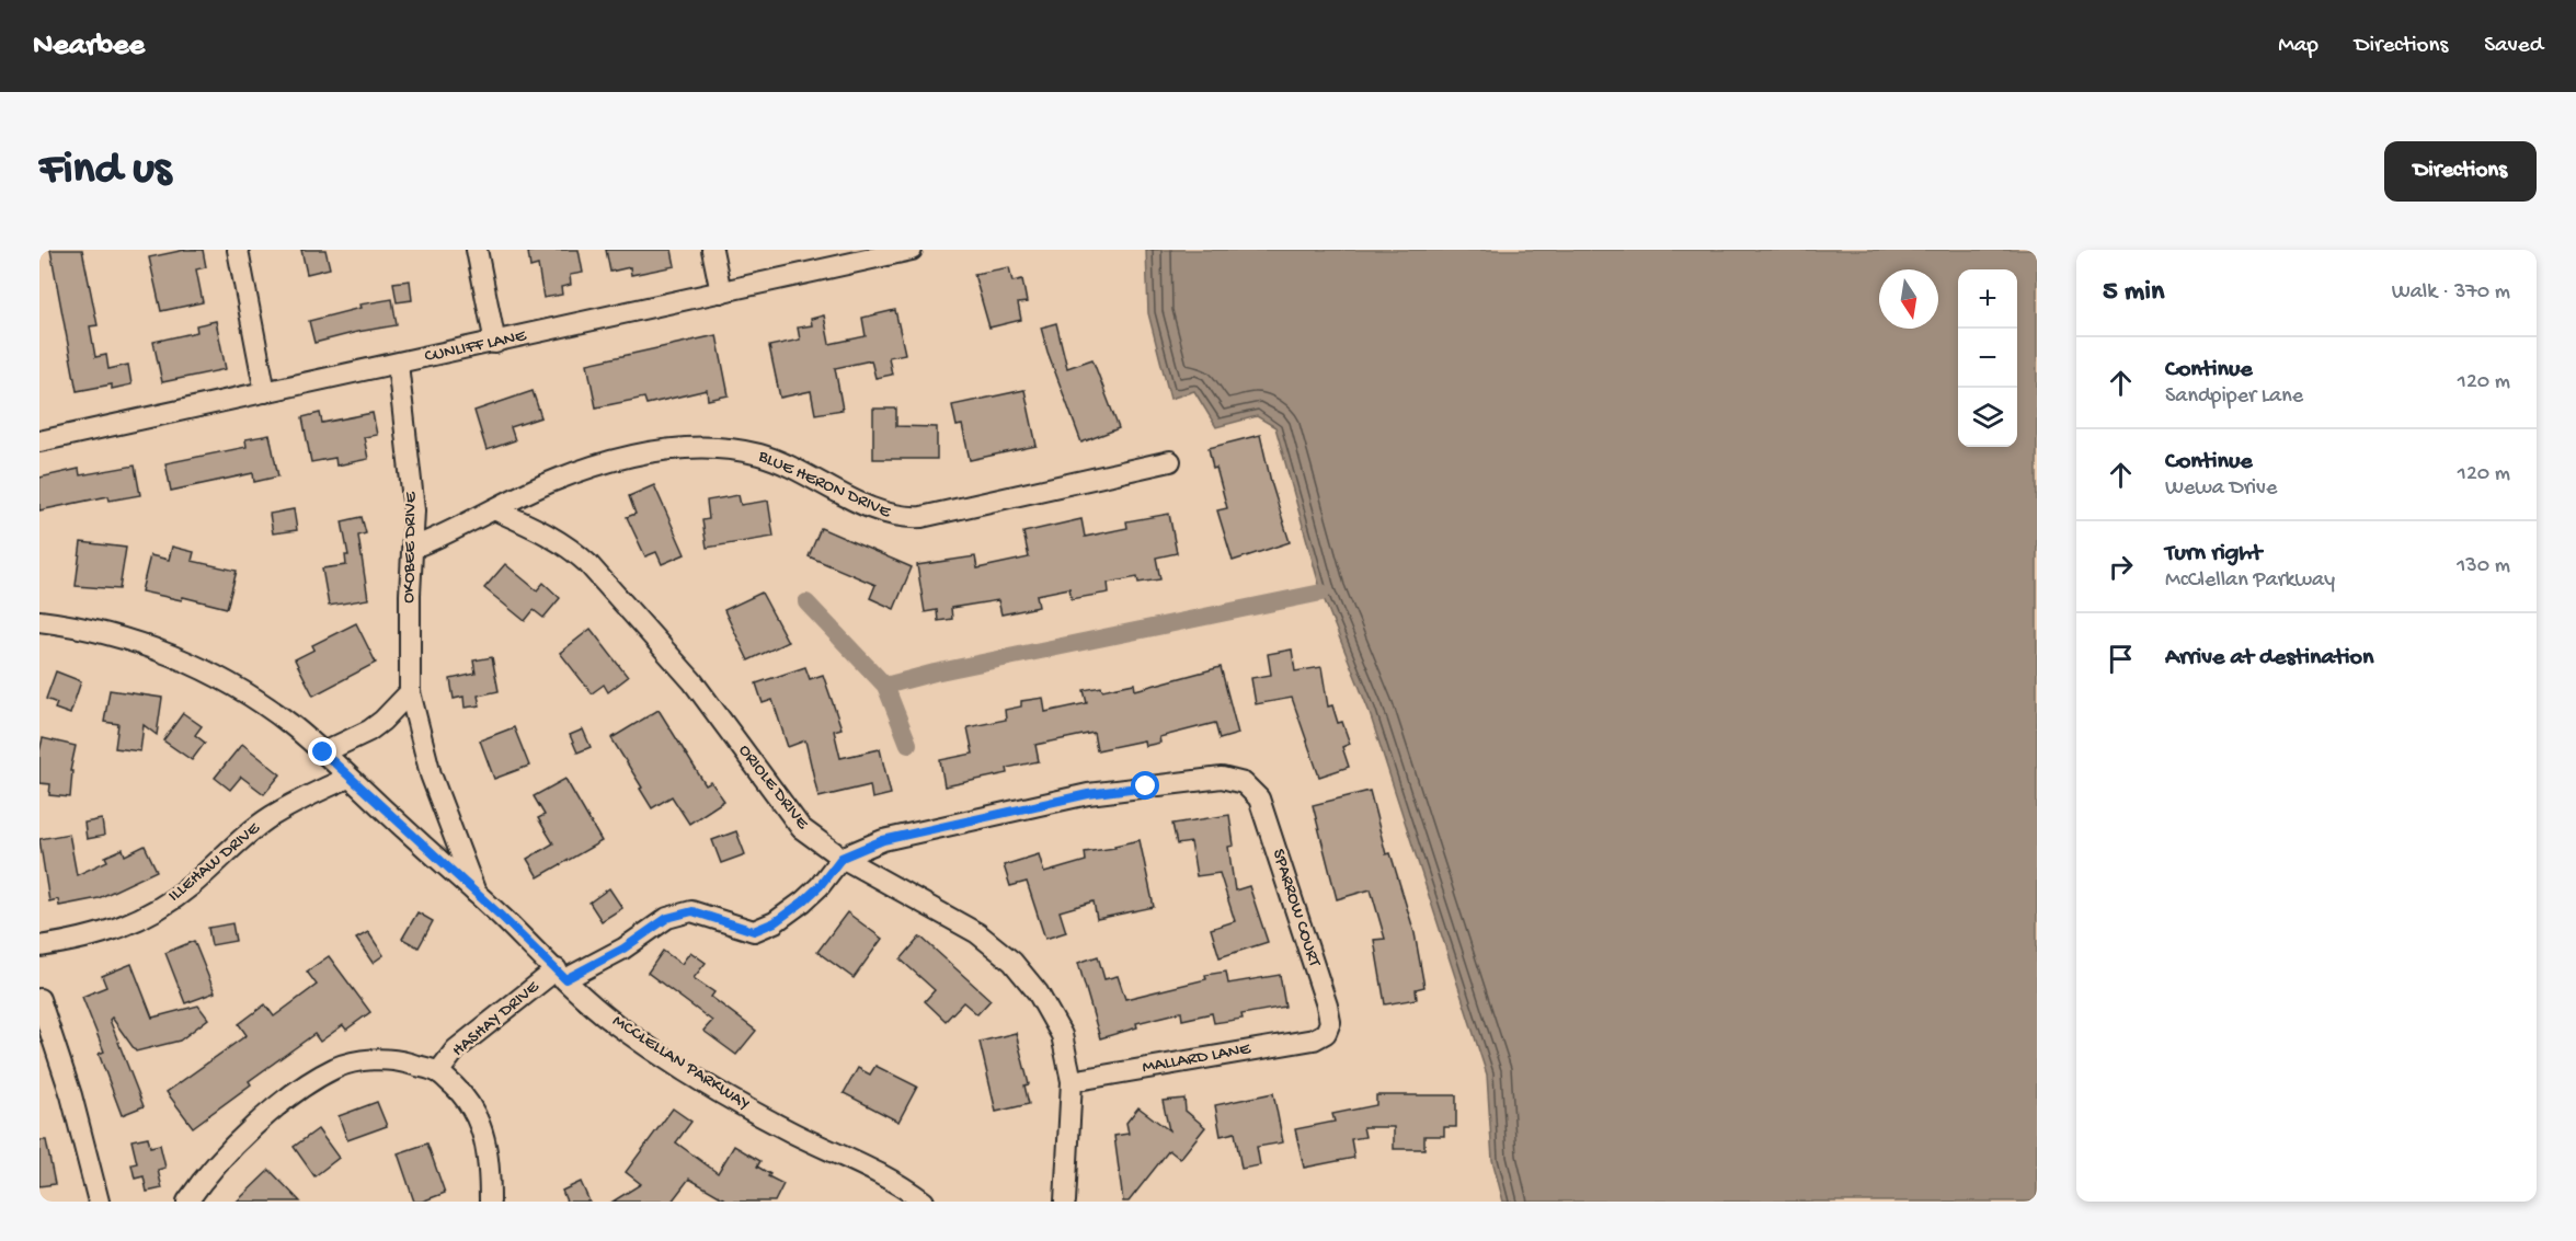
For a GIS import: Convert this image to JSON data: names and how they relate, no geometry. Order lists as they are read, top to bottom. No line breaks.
{"streets":{"street":["CUNLIFF LANE","BLUE HERON DRIVE","OKOBEE DRIVE","ORIOLE DRIVE","ILLEHAW DRIVE","SPARROW COURT","HASHAY DRIVE","MALLARD LANE","MCCLELLAN PARKWAY"]},"crossings":[["CUNLIFF LANE","OKOBEE DRIVE"],["BLUE HERON DRIVE","OKOBEE DRIVE"],["BLUE HERON DRIVE","ORIOLE DRIVE"],["OKOBEE DRIVE","MCCLELLAN PARKWAY"],["ORIOLE DRIVE","SPARROW COURT"],["ORIOLE DRIVE","HASHAY DRIVE"],["ORIOLE DRIVE","MALLARD LANE"],["ILLEHAW DRIVE","MCCLELLAN PARKWAY"],["SPARROW COURT","HASHAY DRIVE"],["SPARROW COURT","MALLARD LANE"],["HASHAY DRIVE","MCCLELLAN PARKWAY"]],"north":"bottom","page":{"header":"Nearbee","nav":["Map","Directions","Saved"],"buttons":"Directions","title":"Find us","heading":["5 min","Walk · 370 m"],"map_buttons":["+","−"],"list":[["Continue","Sandpiper Lane","120 m"],["Continue","Wewa Drive","120 m"],["Turn right","McClellan Parkway","130 m"],"Arrive at destination"]}}
